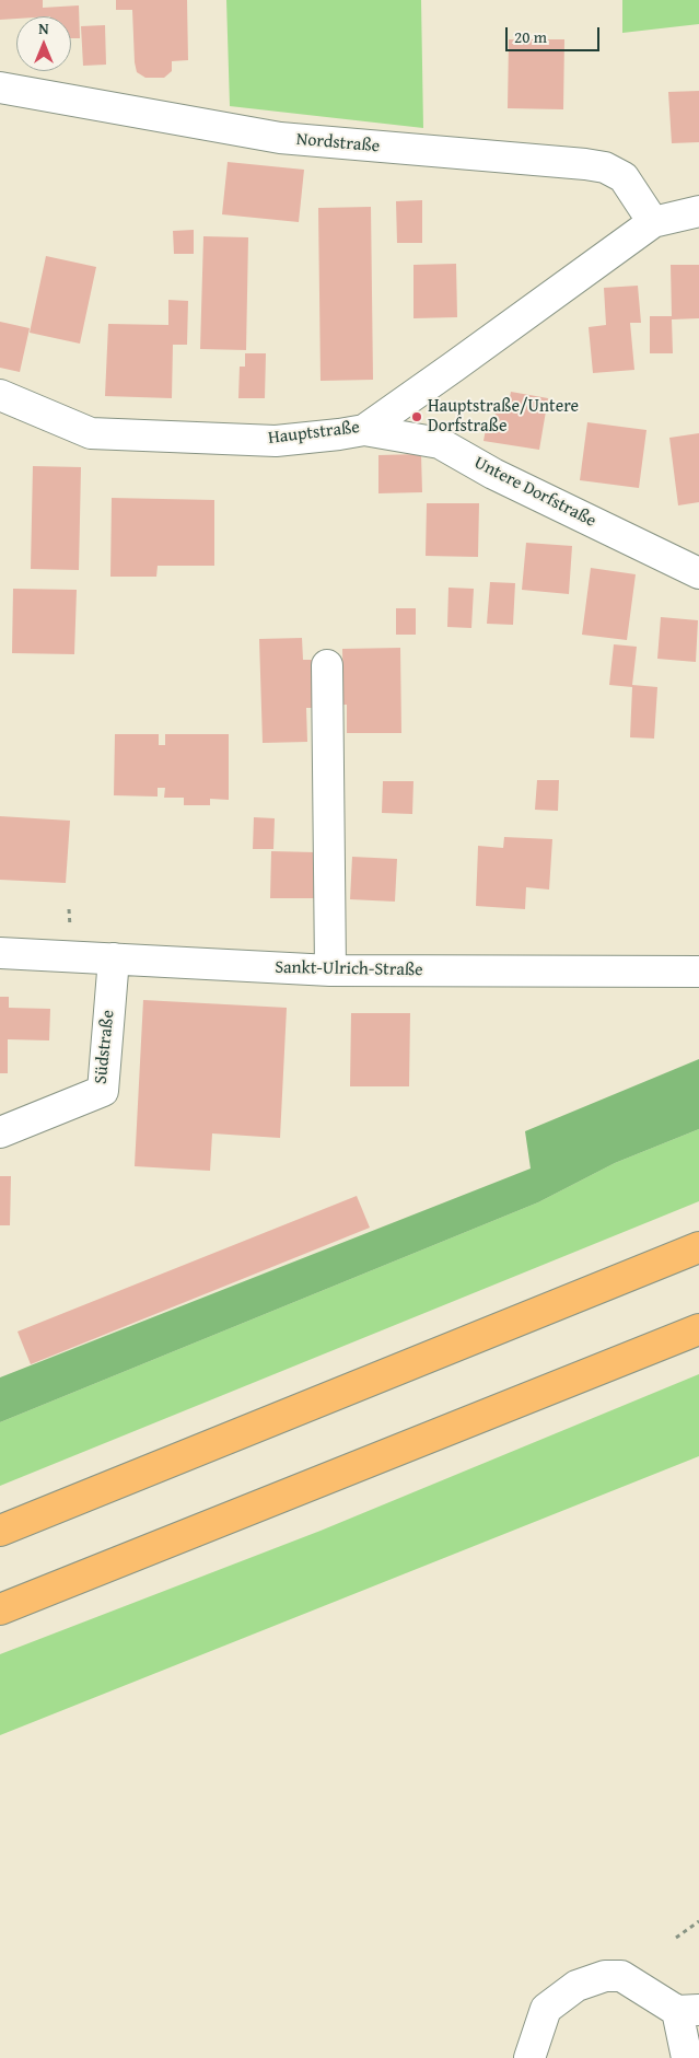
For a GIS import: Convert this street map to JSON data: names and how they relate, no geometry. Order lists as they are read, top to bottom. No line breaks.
{"streets":{"street":["Nordstraße","Hauptstraße","Untere Dorfstraße","Sankt-Ulrich-Straße","Südstraße"]},"crossings":[["Nordstraße","Hauptstraße"],["Hauptstraße","Untere Dorfstraße"],["Sankt-Ulrich-Straße","Südstraße"]],"places":["Hauptstraße/Untere Dorfstraße"],"scale_bar":"20 m","north":"top"}
